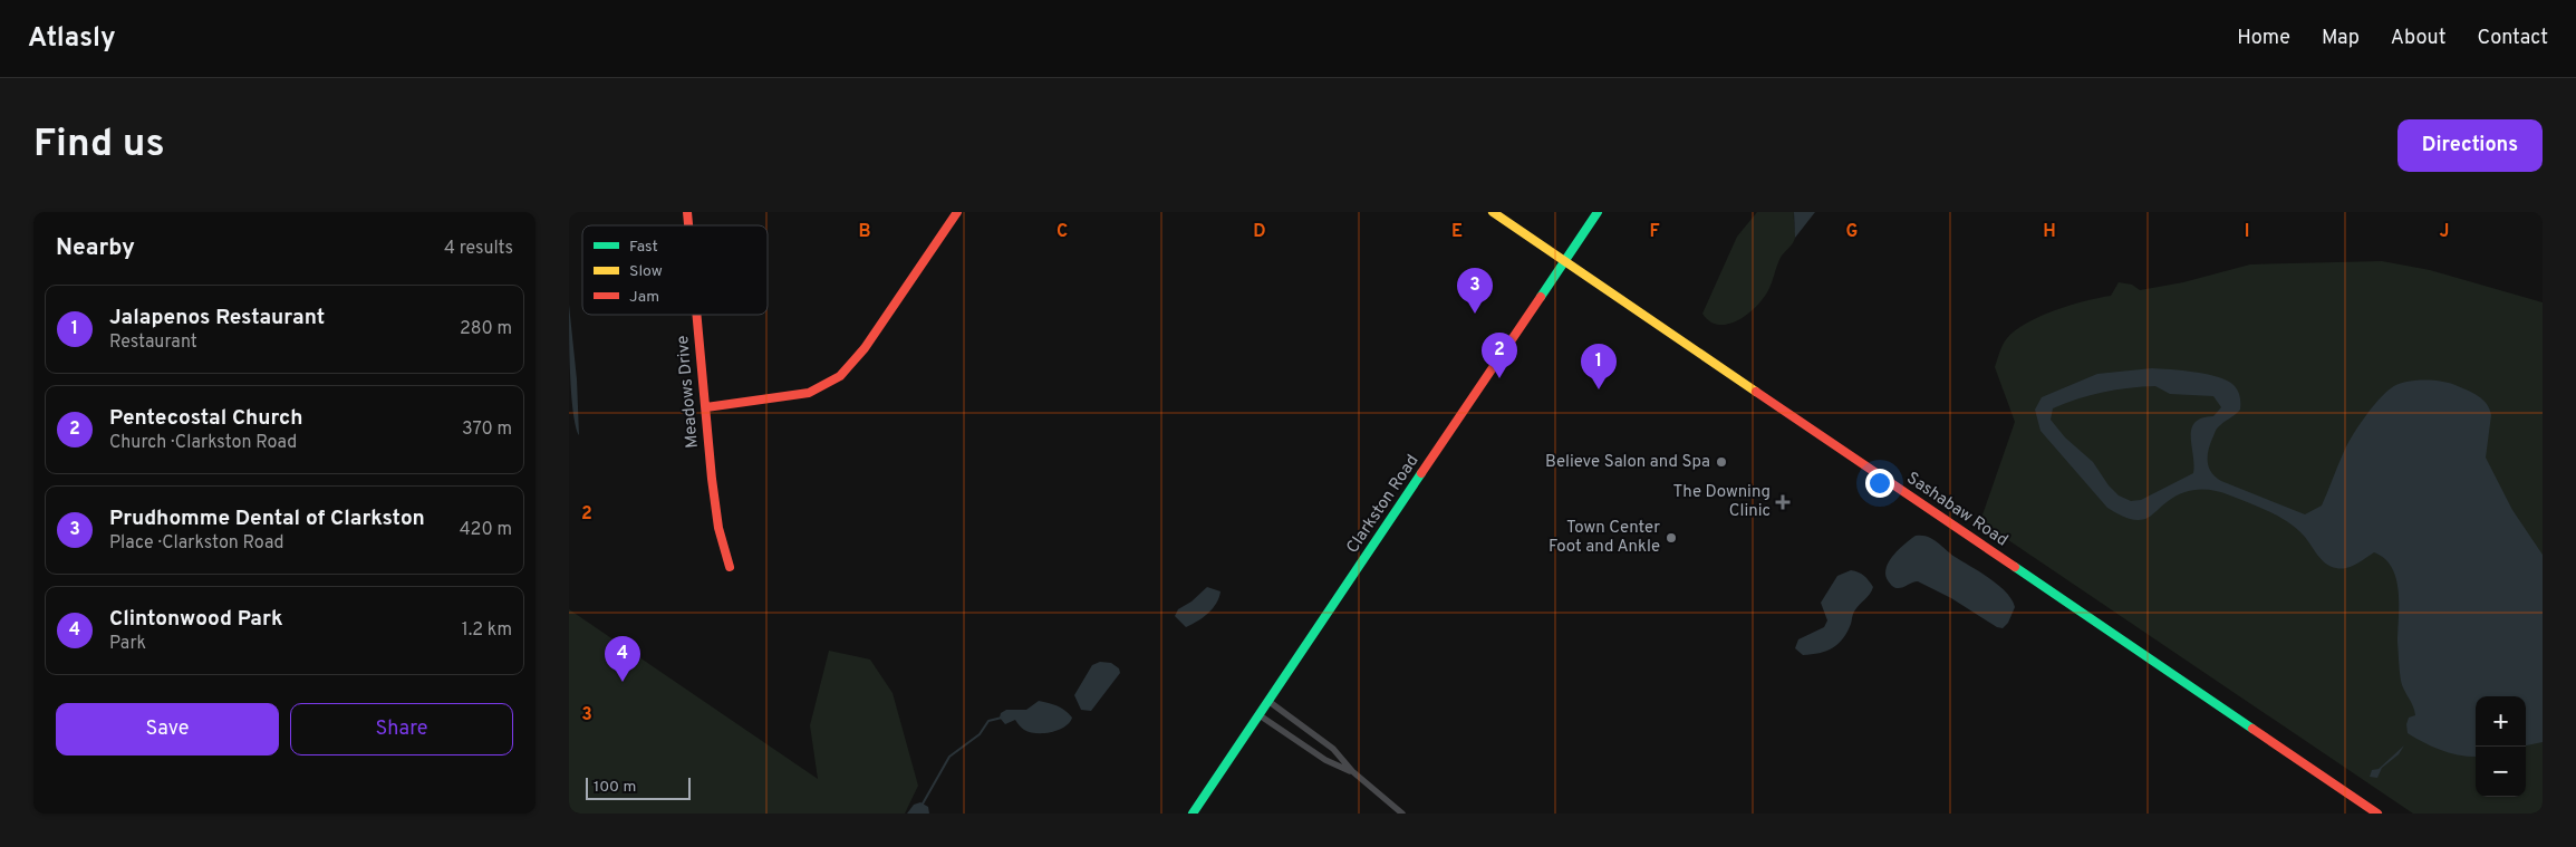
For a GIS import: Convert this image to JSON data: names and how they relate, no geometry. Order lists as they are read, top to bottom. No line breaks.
{"streets":{"street":["Meadows Drive","Clarkston Road","Sashabaw Road"]},"crossings":[["Clarkston Road","Sashabaw Road"]],"places":{"other":["Believe Salon and Spa","Town Center Foot and Ankle"],"health":["The Downing Clinic"]},"legend":["Fast","Slow","Jam"],"scale_bar":"100 m","page":{"header":"Atlasly","nav":["Home","Map","About","Contact"],"buttons":["Directions",["Save","Share"]],"title":"Find us","heading":["Nearby","4 results"],"pins":["3","2","1","4"],"list":[{"mark":"1","name":"Jalapenos Restaurant","note":"Restaurant","value":"280 m"},{"mark":"2","name":"Pentecostal Church","note":"Church · Clarkston Road","value":"370 m"},{"mark":"3","name":"Prudhomme Dental of Clarkston","note":"Place · Clarkston Road","value":"420 m"},{"mark":"4","name":"Clintonwood Park","note":"Park","value":"1.2 km"}],"map_buttons":["+","−"],"scale":"100 m"},"grid":{"columns":["B","C","D","E","F","G","H","I","J"],"rows":["2","3"]}}
